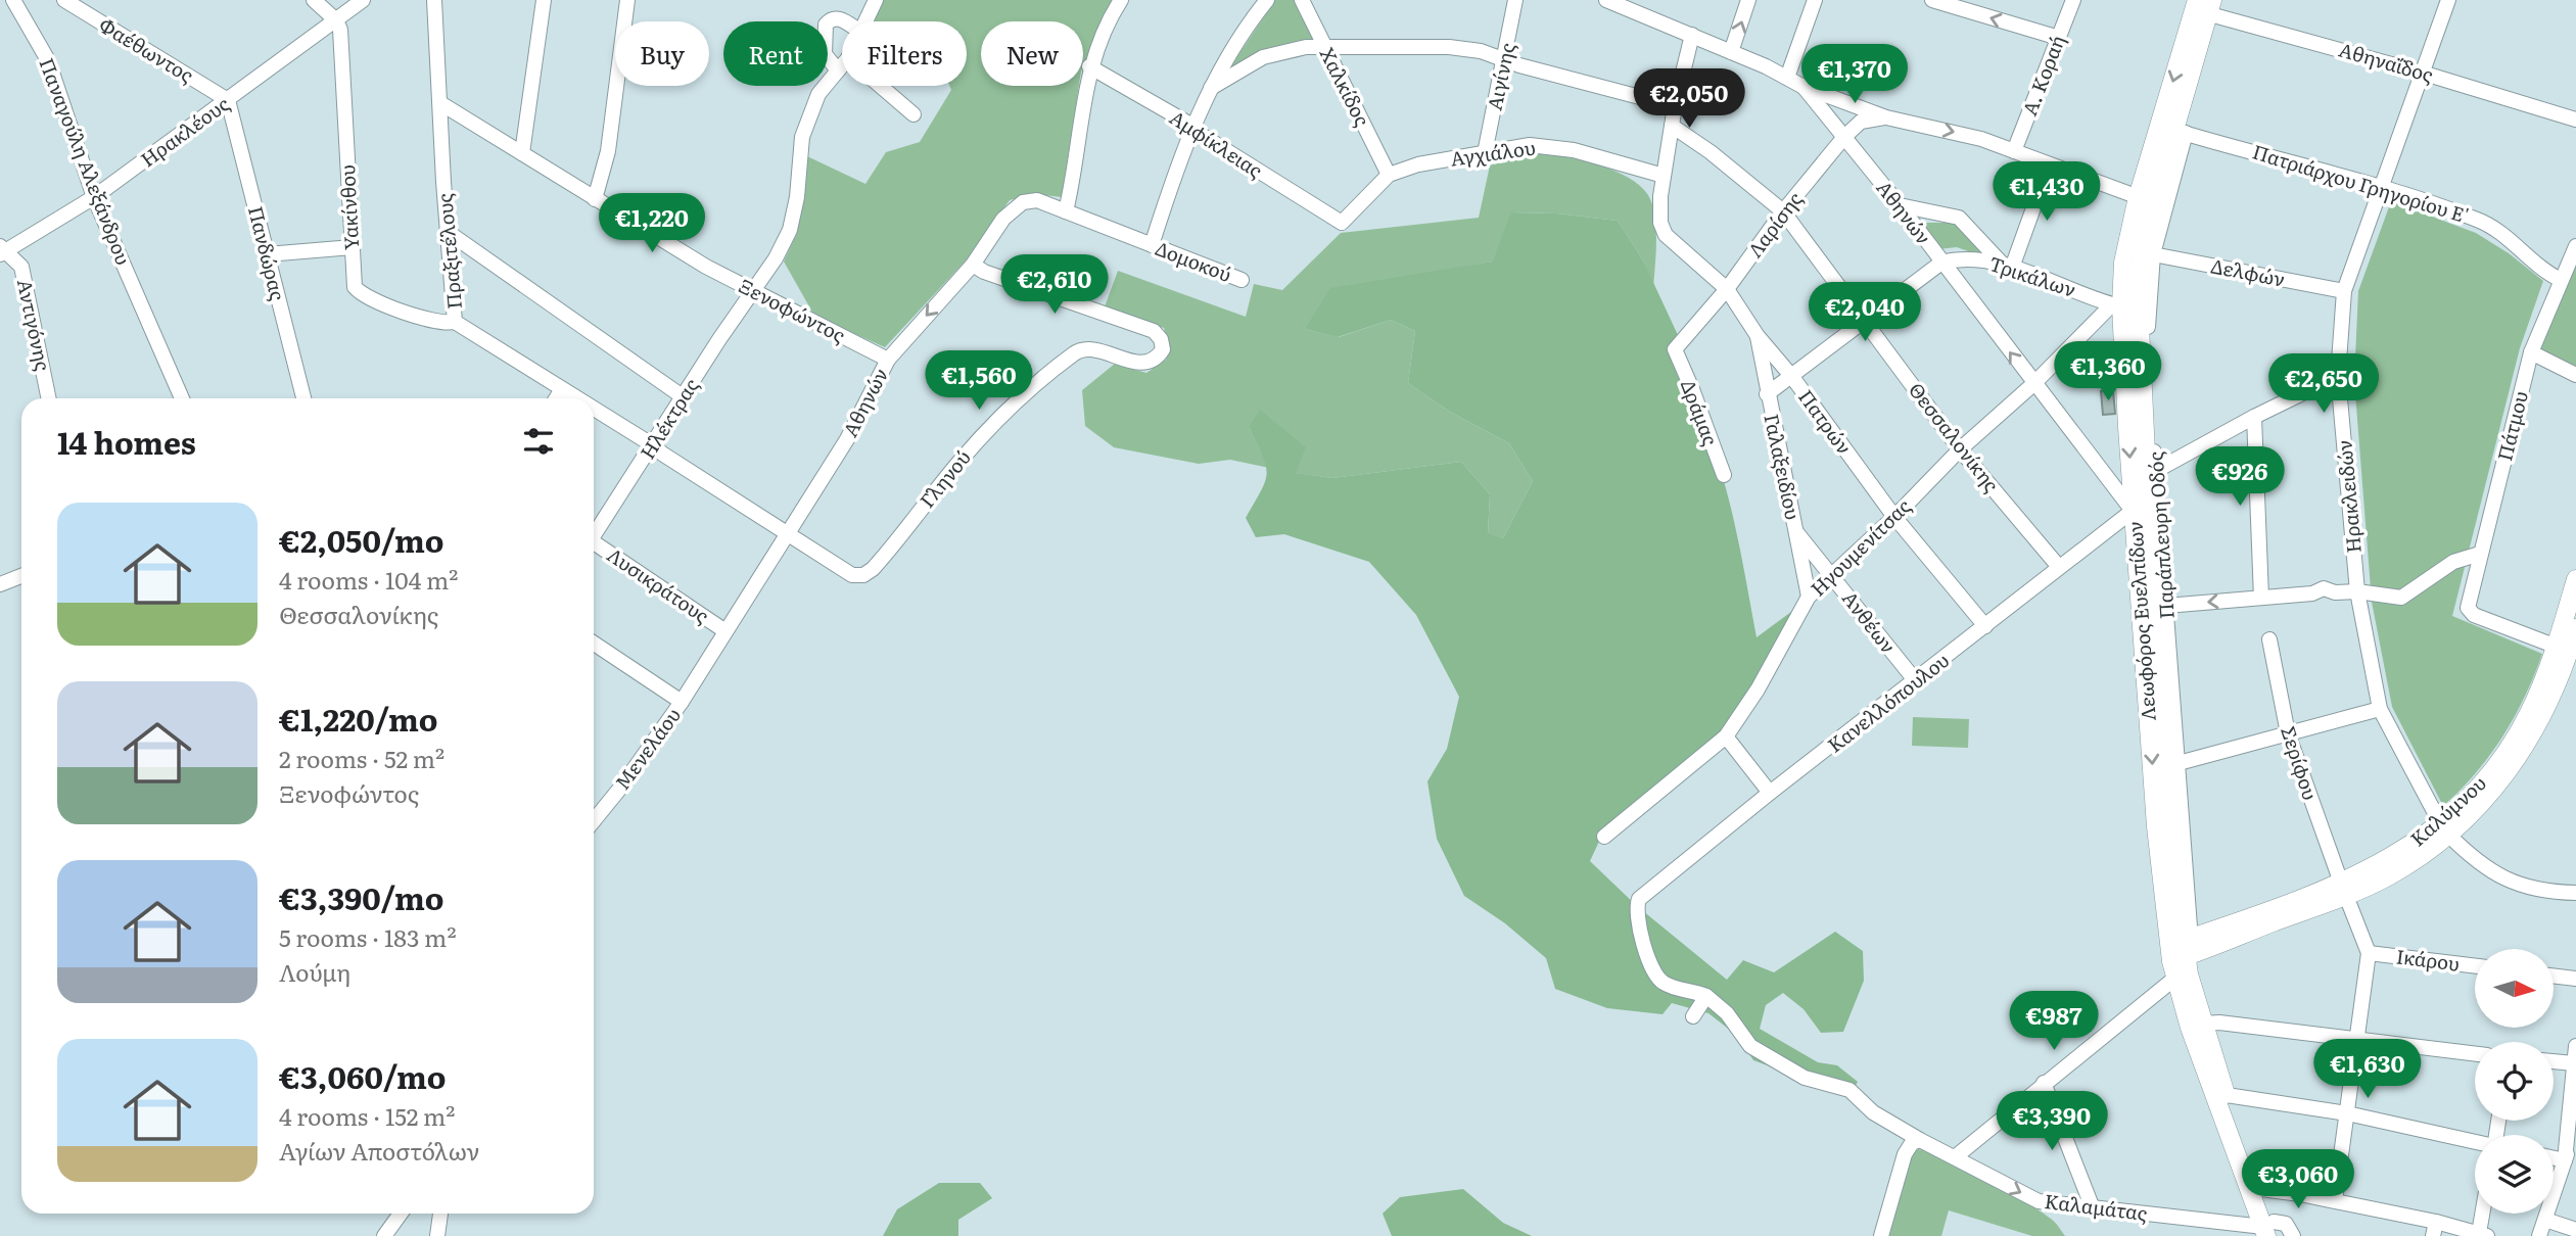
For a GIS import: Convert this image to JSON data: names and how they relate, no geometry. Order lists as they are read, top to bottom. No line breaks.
{"streets":{"main road":["Λεωφόρος Ευελπίδων","Καλύμνου"],"street":["Φαέθωντος","Αθηναΐδος","Α. Κοραή","Αιγίνης","Χαλκίδος","Ηρακλέους","Αμφίκλειας","Αγχιάλου","Παναγούλη Αλεξάνδρου","Πατριάρχου Γρηγορίου Ε'","Υακίνθου","Αθηνών","Λαρίσης","Πραξιτέλους","Πανδώρας","Δομοκού","Δελφών","Τρικάλων","Ξενοφώντος","Αντιγόνης","Δράμας","Ηλέκτρας","Πατρών","Πάτμου","Θεσσαλονίκης","Γαλαξειδίου","Γληνού","Ηρακλειδών","Παράπλευρη Οδός","Ηγουμενίτσας","Λυσικράτους","Ανθέων","Κανελλόπουλου","Μενελάου","Σερίφου","Ικάρου","Καλαμάτας"]},"crossings":[["Φαέθωντος","Ηρακλέους"],["Φαέθωντος","Πανδώρας"],["Αθηναΐδος","Ηρακλειδών"],["Αθηναΐδος","Λεωφόρος Ευελπίδων"],["Αιγίνης","Αγχιάλου"],["Χαλκίδος","Αγχιάλου"],["Ηρακλέους","Παναγούλη Αλεξάνδρου"],["Ηρακλέους","Υακίνθου"],["Ηρακλέους","Πανδώρας"],["Ηρακλέους","Αντιγόνης"],["Αμφίκλειας","Αγχιάλου"],["Αγχιάλου","Πατρών"],["Πατριάρχου Γρηγορίου Ε'","Πάτμου"],["Πατριάρχου Γρηγορίου Ε'","Ηρακλειδών"],["Πατριάρχου Γρηγορίου Ε'","Παράπλευρη Οδός"],["Πατριάρχου Γρηγορίου Ε'","Λεωφόρος Ευελπίδων"],["Υακίνθου","Πραξιτέλους"],["Αθηνών","Λαρίσης"],["Αθηνών","Πραξιτέλους"],["Αθηνών","Δομοκού"],["Αθηνών","Τρικάλων"],["Αθηνών","Ξενοφώντος"],["Αθηνών","Γληνού"],["Αθηνών","Ηγουμενίτσας"],["Αθηνών","Λυσικράτους"],["Αθηνών","Λεωφόρος Ευελπίδων"],["Αθηνών","Κανελλόπουλου"],["Αθηνών","Μενελάου"],["Λαρίσης","Δράμας"],["Λαρίσης","Πατρών"],["Λαρίσης","Θεσσαλονίκης"],["Πραξιτέλους","Ξενοφώντος"],["Πραξιτέλους","Ηλέκτρας"],["Πραξιτέλους","Γληνού"],["Δελφών","Ηρακλειδών"],["Δελφών","Παράπλευρη Οδός"],["Τρικάλων","Ηγουμενίτσας"],["Τρικάλων","Λεωφόρος Ευελπίδων"],["Ξενοφώντος","Ηλέκτρας"],["Πατρών","Γαλαξειδίου"],["Πατρών","Ηγουμενίτσας"],["Πατρών","Κανελλόπουλου"],["Πάτμου","Καλύμνου"],["Θεσσαλονίκης","Ηγουμενίτσας"],["Θεσσαλονίκης","Κανελλόπουλου"],["Γαλαξειδίου","Ηγουμενίτσας"],["Γαλαξειδίου","Ανθέων"],["Ηρακλειδών","Καλύμνου"],["Παράπλευρη Οδός","Λεωφόρος Ευελπίδων"],["Παράπλευρη Οδός","Καλύμνου"],["Ηγουμενίτσας","Λεωφόρος Ευελπίδων"],["Ηγουμενίτσας","Ανθέων"],["Λεωφόρος Ευελπίδων","Κανελλόπουλου"],["Λεωφόρος Ευελπίδων","Καλύμνου"],["Λεωφόρος Ευελπίδων","Καλαμάτας"],["Ανθέων","Κανελλόπουλου"],["Κανελλόπουλου","Καλαμάτας"],["Σερίφου","Καλύμνου"],["Σερίφου","Ικάρου"]],"north":"right","page":{"chip":["Buy","Rent","Filters","New"],"price":["€1,370","€2,050","€1,430","€1,220","€2,610","€2,040","€1,360","€1,560","€2,650","€926","€987","€1,630","€3,390","€3,060"],"heading":"14 homes","list":[{"name":"€2,050/mo","note":"4 rooms · 104 m² · Θεσσαλονίκης"},{"name":"€1,220/mo","note":"2 rooms · 52 m² · Ξενοφώντος"},{"name":"€3,390/mo","note":"5 rooms · 183 m² · Λούμη"},{"name":"€3,060/mo","note":"4 rooms · 152 m² · Αγίων Αποστόλων"}]}}
